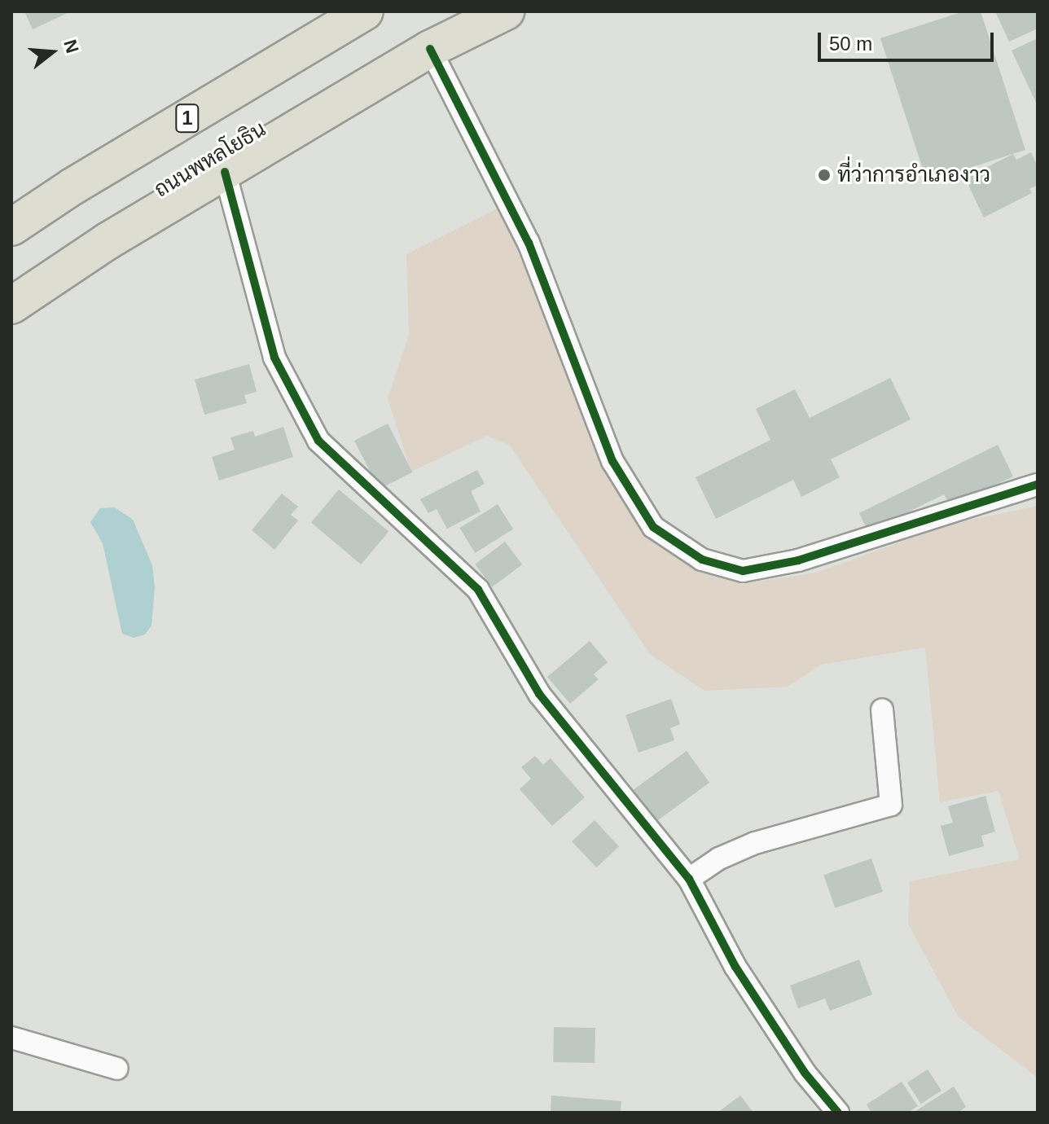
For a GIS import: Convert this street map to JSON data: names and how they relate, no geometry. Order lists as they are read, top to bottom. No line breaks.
{"streets":{"highway":["1","ถนนพหลโยธิน"]},"places":["ที่ว่าการอำเภองาว"],"scale_bar":"50 m","north":"right"}
